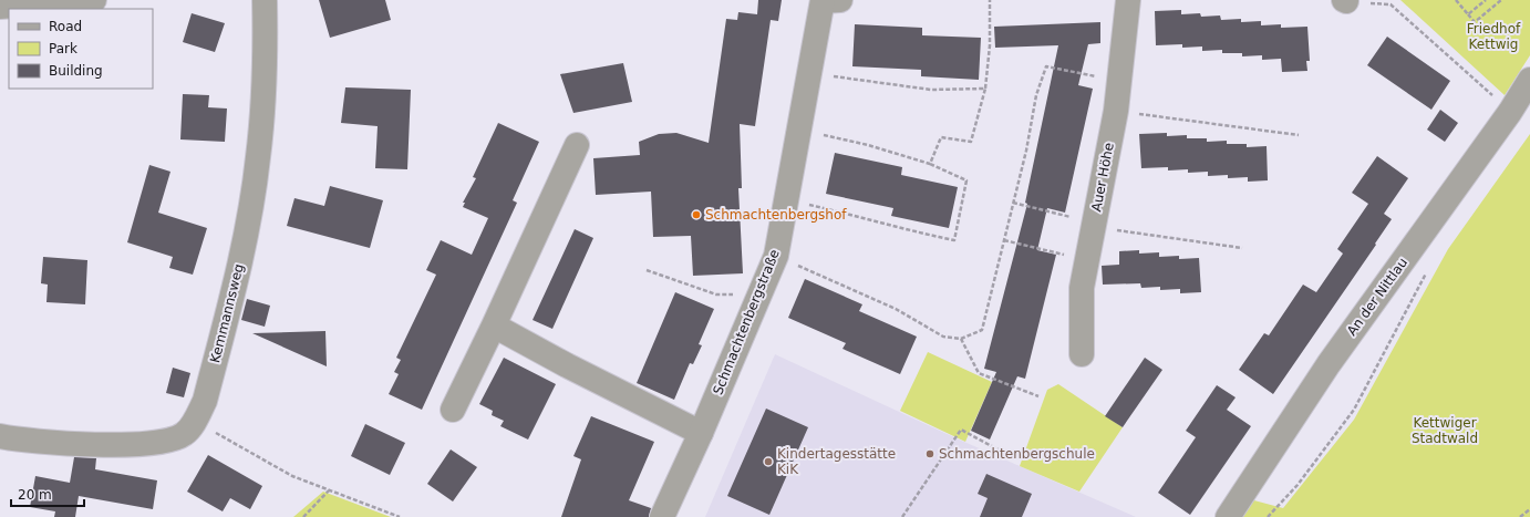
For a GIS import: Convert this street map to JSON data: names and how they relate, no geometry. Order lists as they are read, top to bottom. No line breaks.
{"streets":{"street":["Auer Höhe","An der Nittlau","Kemmannsweg","Schmachtenbergstraße"]},"parks":["Friedhof Kettwig","Kettwiger Stadtwald"],"places":["Schmachtenbergshof","Schmachtenbergschule","Kindertagesstätte KiK"],"legend":["Road","Park","Building"],"scale_bar":"20 m"}
